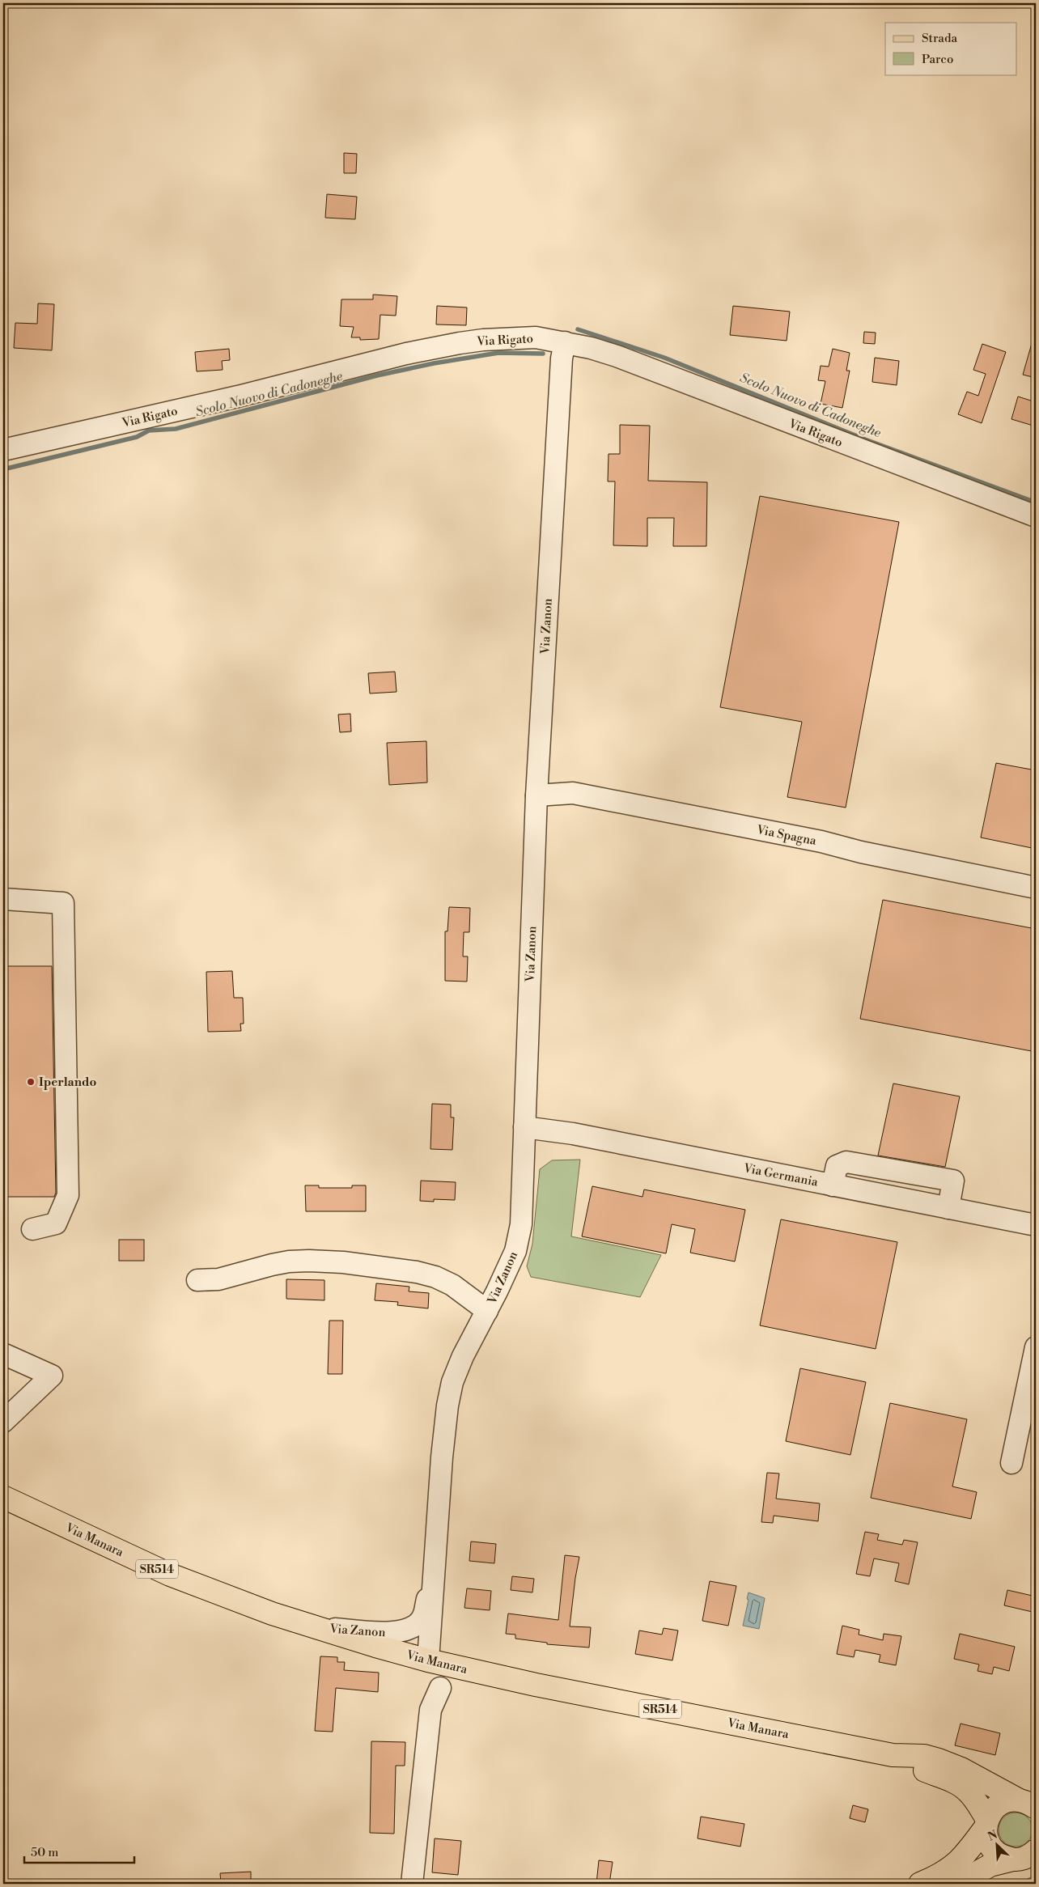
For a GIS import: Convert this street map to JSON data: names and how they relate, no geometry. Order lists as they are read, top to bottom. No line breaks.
{"streets":{"main road":["Via Manara","SR514"],"street":["Via Rigato","Via Zanon","Via Spagna","Via Germania"]},"crossings":[["Via Rigato","Via Zanon"],["Via Zanon","Via Spagna"],["Via Zanon","Via Germania"],["Via Zanon","Via Manara"],["Via Manara","SR514"]],"water":["Scolo Nuovo di Cadoneghe"],"places":["Iperlando"],"legend":["Strada","Parco"],"scale_bar":"50 m","north":"top left"}
